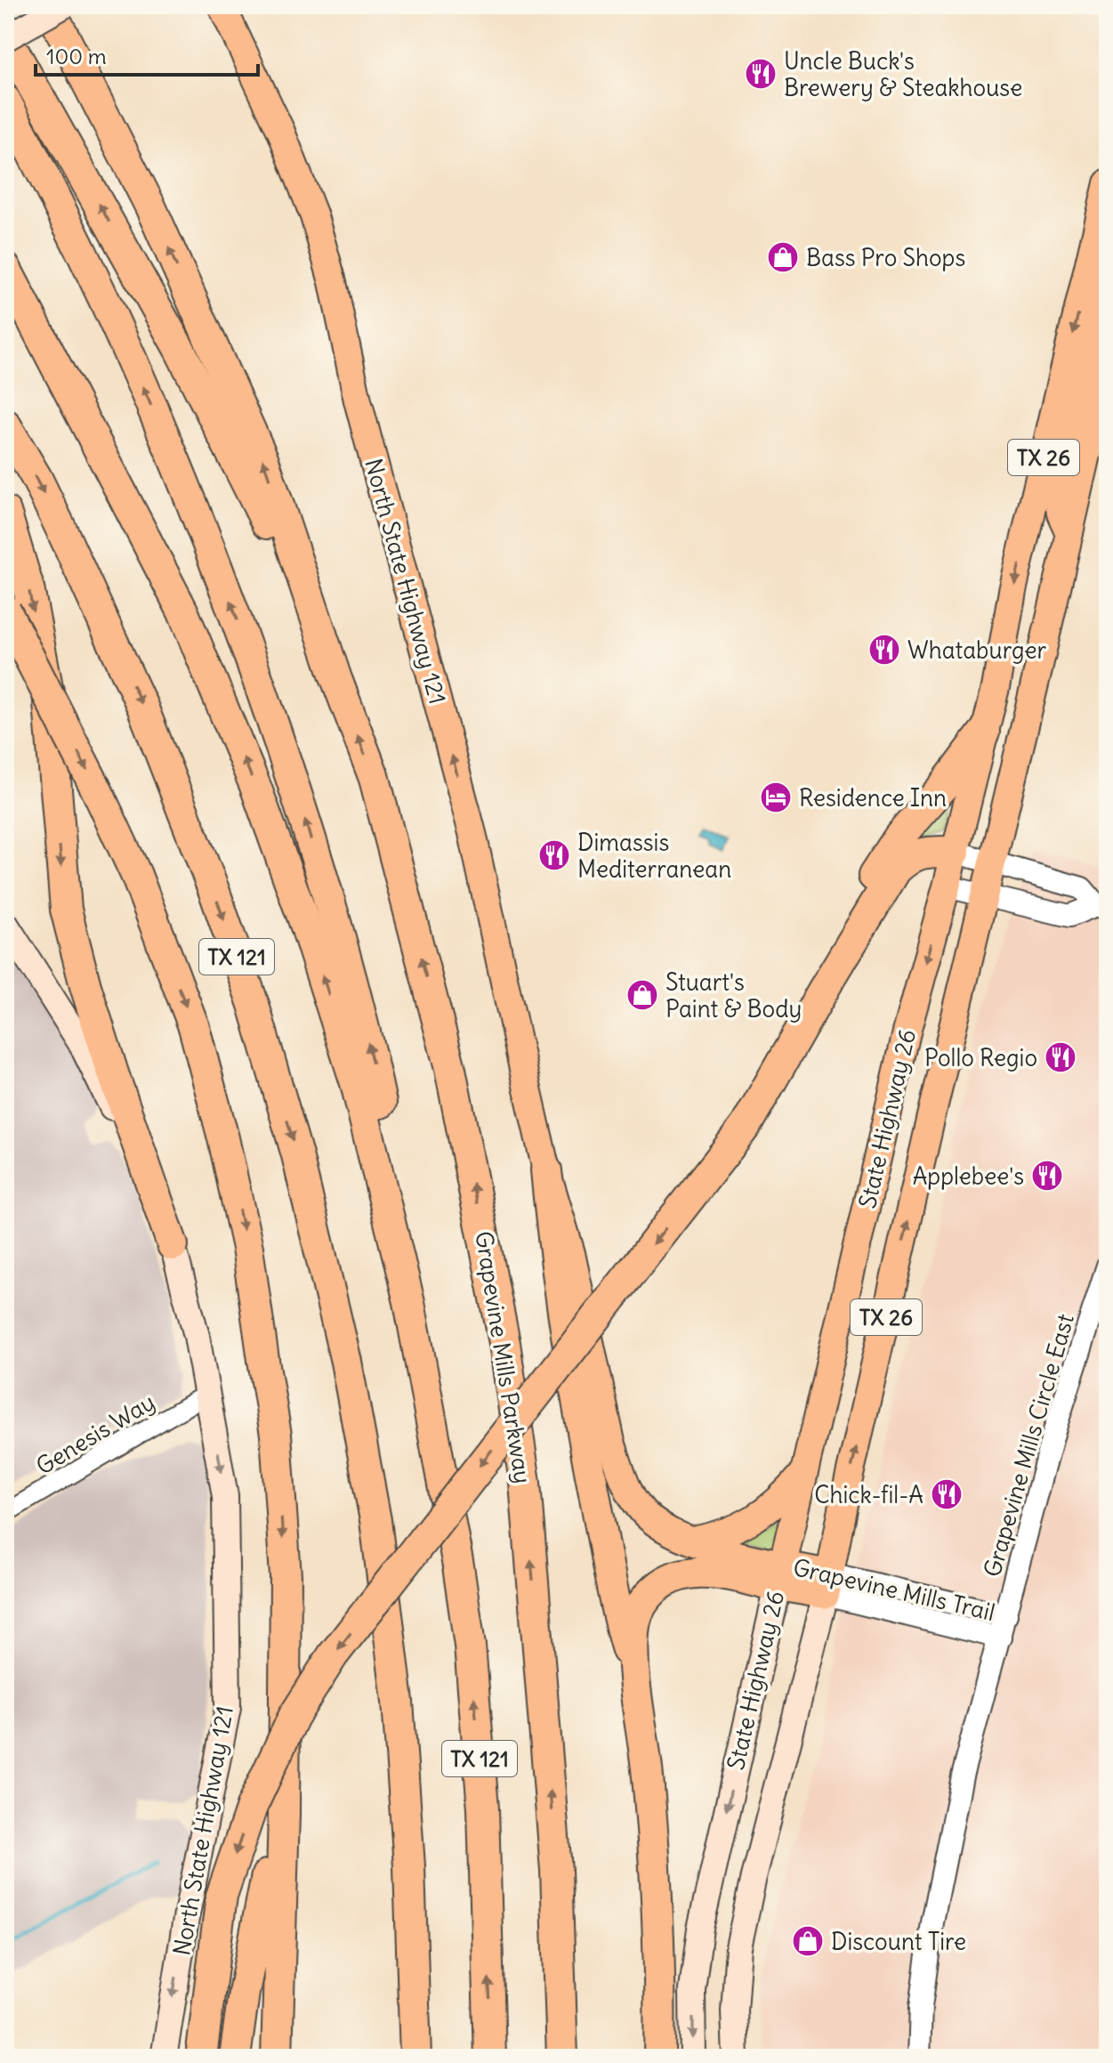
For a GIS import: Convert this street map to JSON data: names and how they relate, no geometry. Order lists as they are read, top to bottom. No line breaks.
{"streets":{"highway":["TX 121","Grapevine Mills Parkway"],"main road":["TX 26","North State Highway 121","State Highway 26","Grapevine Mills Trail"],"street":["Genesis Way","Grapevine Mills Circle East"]},"crossings":[["North State Highway 121","Genesis Way"],["North State Highway 121","Grapevine Mills Trail"],["State Highway 26","Grapevine Mills Trail"],["Grapevine Mills Circle East","Grapevine Mills Trail"]],"places":{"restaurant":["Uncle Buck's Brewery & Steakhouse","Whataburger","Dimassis Mediterranean","Pollo Regio","Applebee's","Chick-fil-A"],"shop":["Bass Pro Shops","Stuart's Paint & Body","Discount Tire"],"hotel":["Residence Inn"]},"scale_bar":"100 m"}
